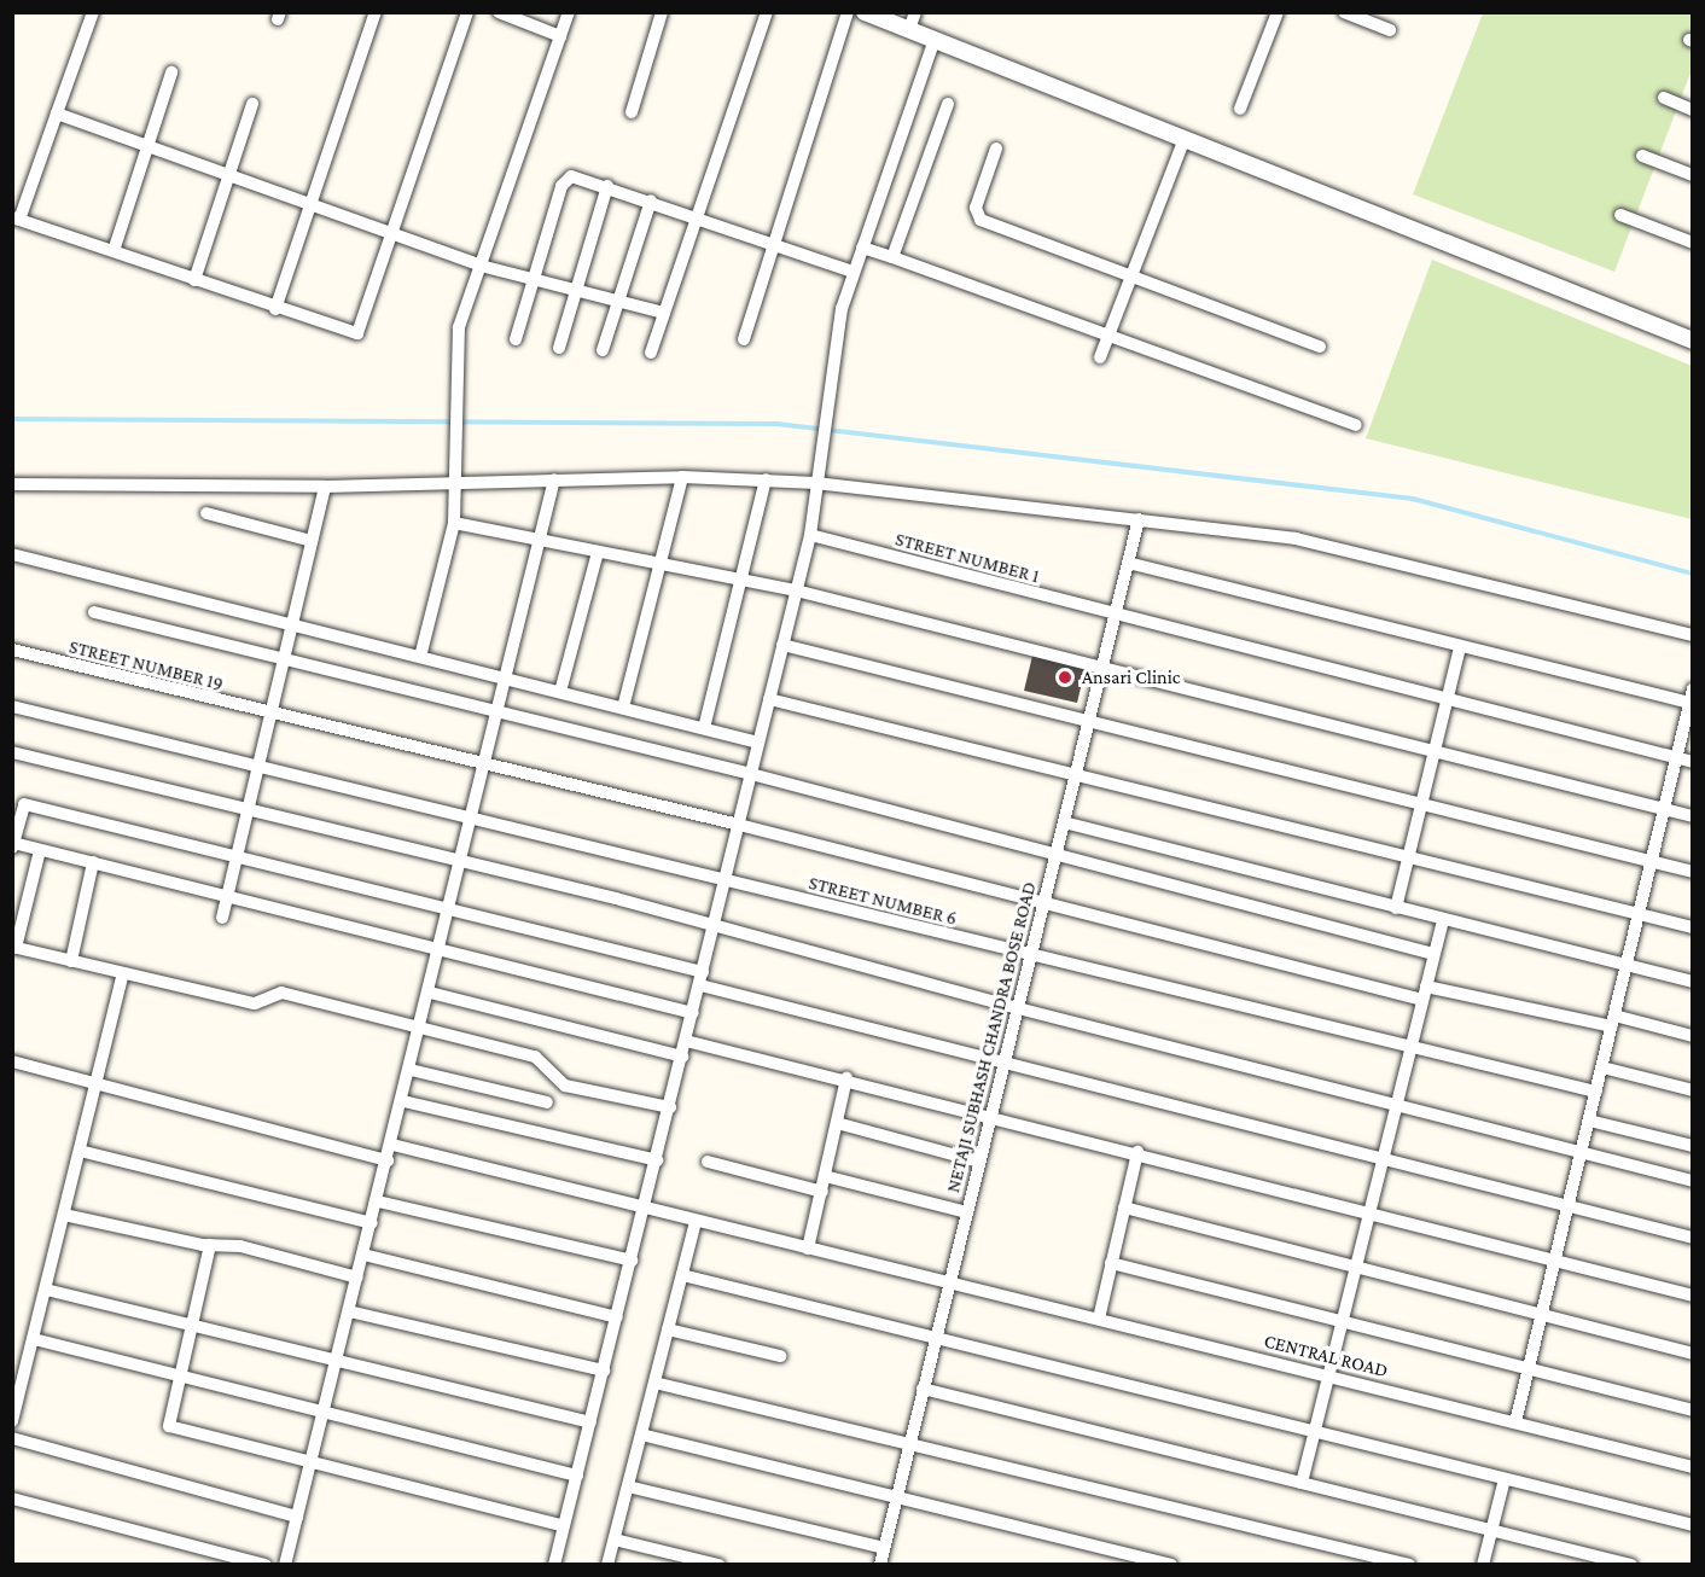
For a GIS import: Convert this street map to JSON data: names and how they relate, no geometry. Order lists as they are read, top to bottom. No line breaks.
{"streets":{"street":["STREET NUMBER 1","STREET NUMBER 19","STREET NUMBER 6","NETAJI SUBHASH CHANDRA BOSE ROAD","CENTRAL ROAD"]},"crossings":[["STREET NUMBER 1","NETAJI SUBHASH CHANDRA BOSE ROAD"],["STREET NUMBER 19","NETAJI SUBHASH CHANDRA BOSE ROAD"],["STREET NUMBER 6","NETAJI SUBHASH CHANDRA BOSE ROAD"],["NETAJI SUBHASH CHANDRA BOSE ROAD","CENTRAL ROAD"]],"places":["Ansari Clinic"]}
